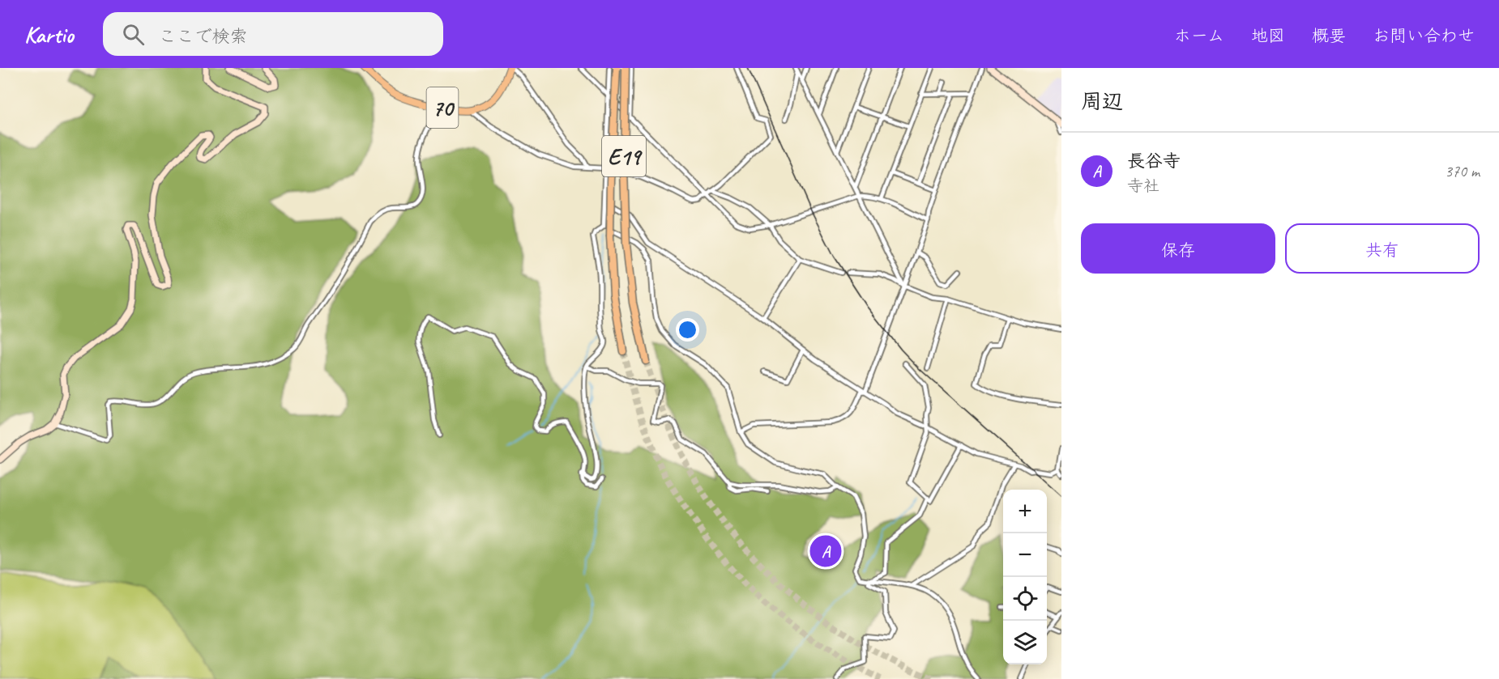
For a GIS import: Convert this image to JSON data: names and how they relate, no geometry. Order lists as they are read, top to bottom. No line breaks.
{"streets":{"highway":["E19"],"main road":["70"]},"page":{"header":"Kartio","search":"ここで検索","nav":["ホーム","地図","概要","お問い合わせ"],"heading":"周辺","list":[{"mark":"A","name":"長谷寺","note":"寺社","value":"370 m"}],"buttons":["保存","共有"],"map_buttons":["+","−"],"pins":"A"}}
